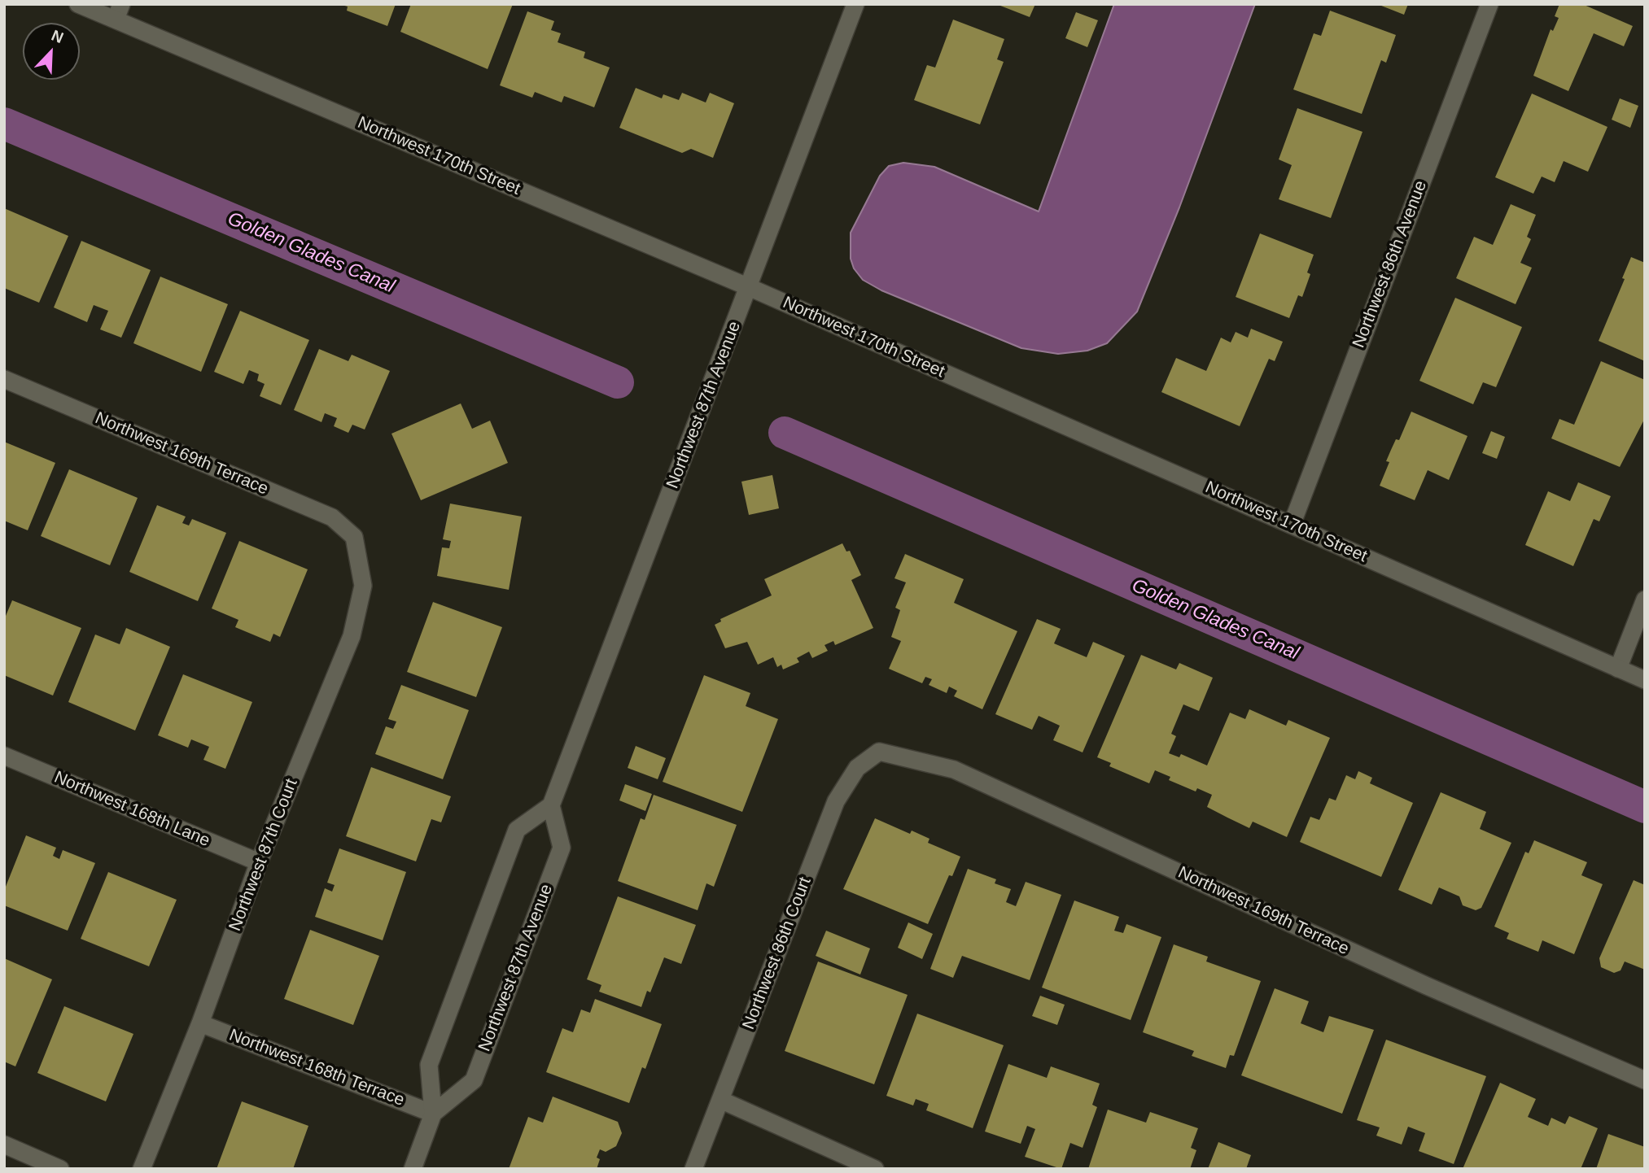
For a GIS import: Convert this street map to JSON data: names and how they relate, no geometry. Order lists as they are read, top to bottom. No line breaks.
{"streets":{"street":["Northwest 170th Street","Northwest 86th Avenue","Northwest 87th Avenue","Northwest 169th Terrace","Northwest 168th Lane","Northwest 87th Court","Northwest 86th Court","Northwest 168th Terrace"]},"crossings":[["Northwest 170th Street","Northwest 86th Avenue"],["Northwest 170th Street","Northwest 87th Avenue"],["Northwest 87th Avenue","Northwest 168th Terrace"],["Northwest 169th Terrace","Northwest 87th Court"],["Northwest 169th Terrace","Northwest 86th Court"],["Northwest 168th Lane","Northwest 87th Court"],["Northwest 87th Court","Northwest 168th Terrace"]],"water":["Golden Glades Canal"],"north":"top right"}
